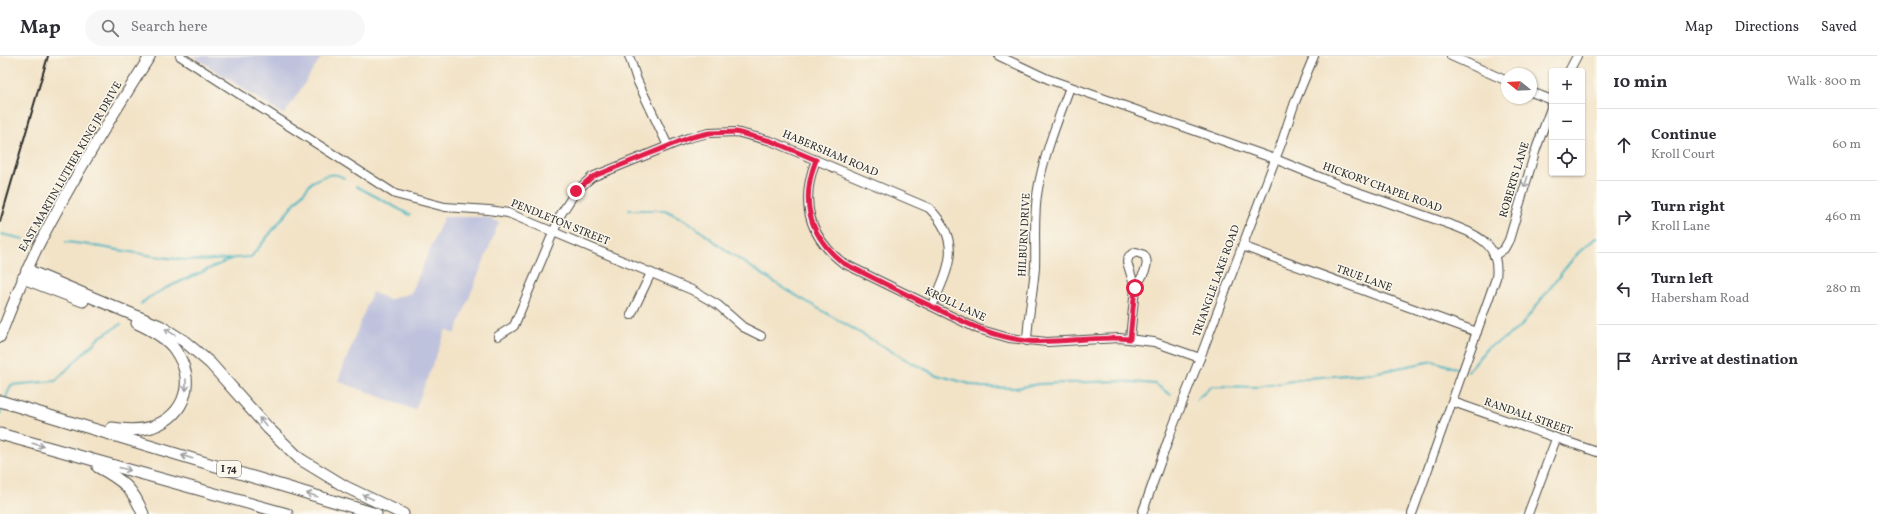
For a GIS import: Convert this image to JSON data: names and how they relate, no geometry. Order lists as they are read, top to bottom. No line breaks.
{"streets":{"highway":["I 74"],"main road":["EAST MARTIN LUTHER KING JR DRIVE"],"street":["HABERSHAM ROAD","ROBERTS LANE","HICKORY CHAPEL ROAD","PENDLETON STREET","HILBURN DRIVE","TRUE LANE","TRIANGLE LAKE ROAD","KROLL LANE","RANDALL STREET"]},"crossings":[["HABERSHAM ROAD","PENDLETON STREET"],["HABERSHAM ROAD","KROLL LANE"],["ROBERTS LANE","HICKORY CHAPEL ROAD"],["HICKORY CHAPEL ROAD","HILBURN DRIVE"],["HICKORY CHAPEL ROAD","TRIANGLE LAKE ROAD"],["HILBURN DRIVE","KROLL LANE"],["TRUE LANE","TRIANGLE LAKE ROAD"],["TRIANGLE LAKE ROAD","KROLL LANE"]],"one_way":["ROBERTS LANE"],"north":"left","page":{"header":"Map","search":"Search here","nav":["Map","Directions","Saved"],"heading":["10 min","Walk · 800 m"],"map_buttons":["+","−"],"list":[["Continue","Kroll Court","60 m"],["Turn right","Kroll Lane","460 m"],["Turn left","Habersham Road","280 m"],"Arrive at destination"]}}
